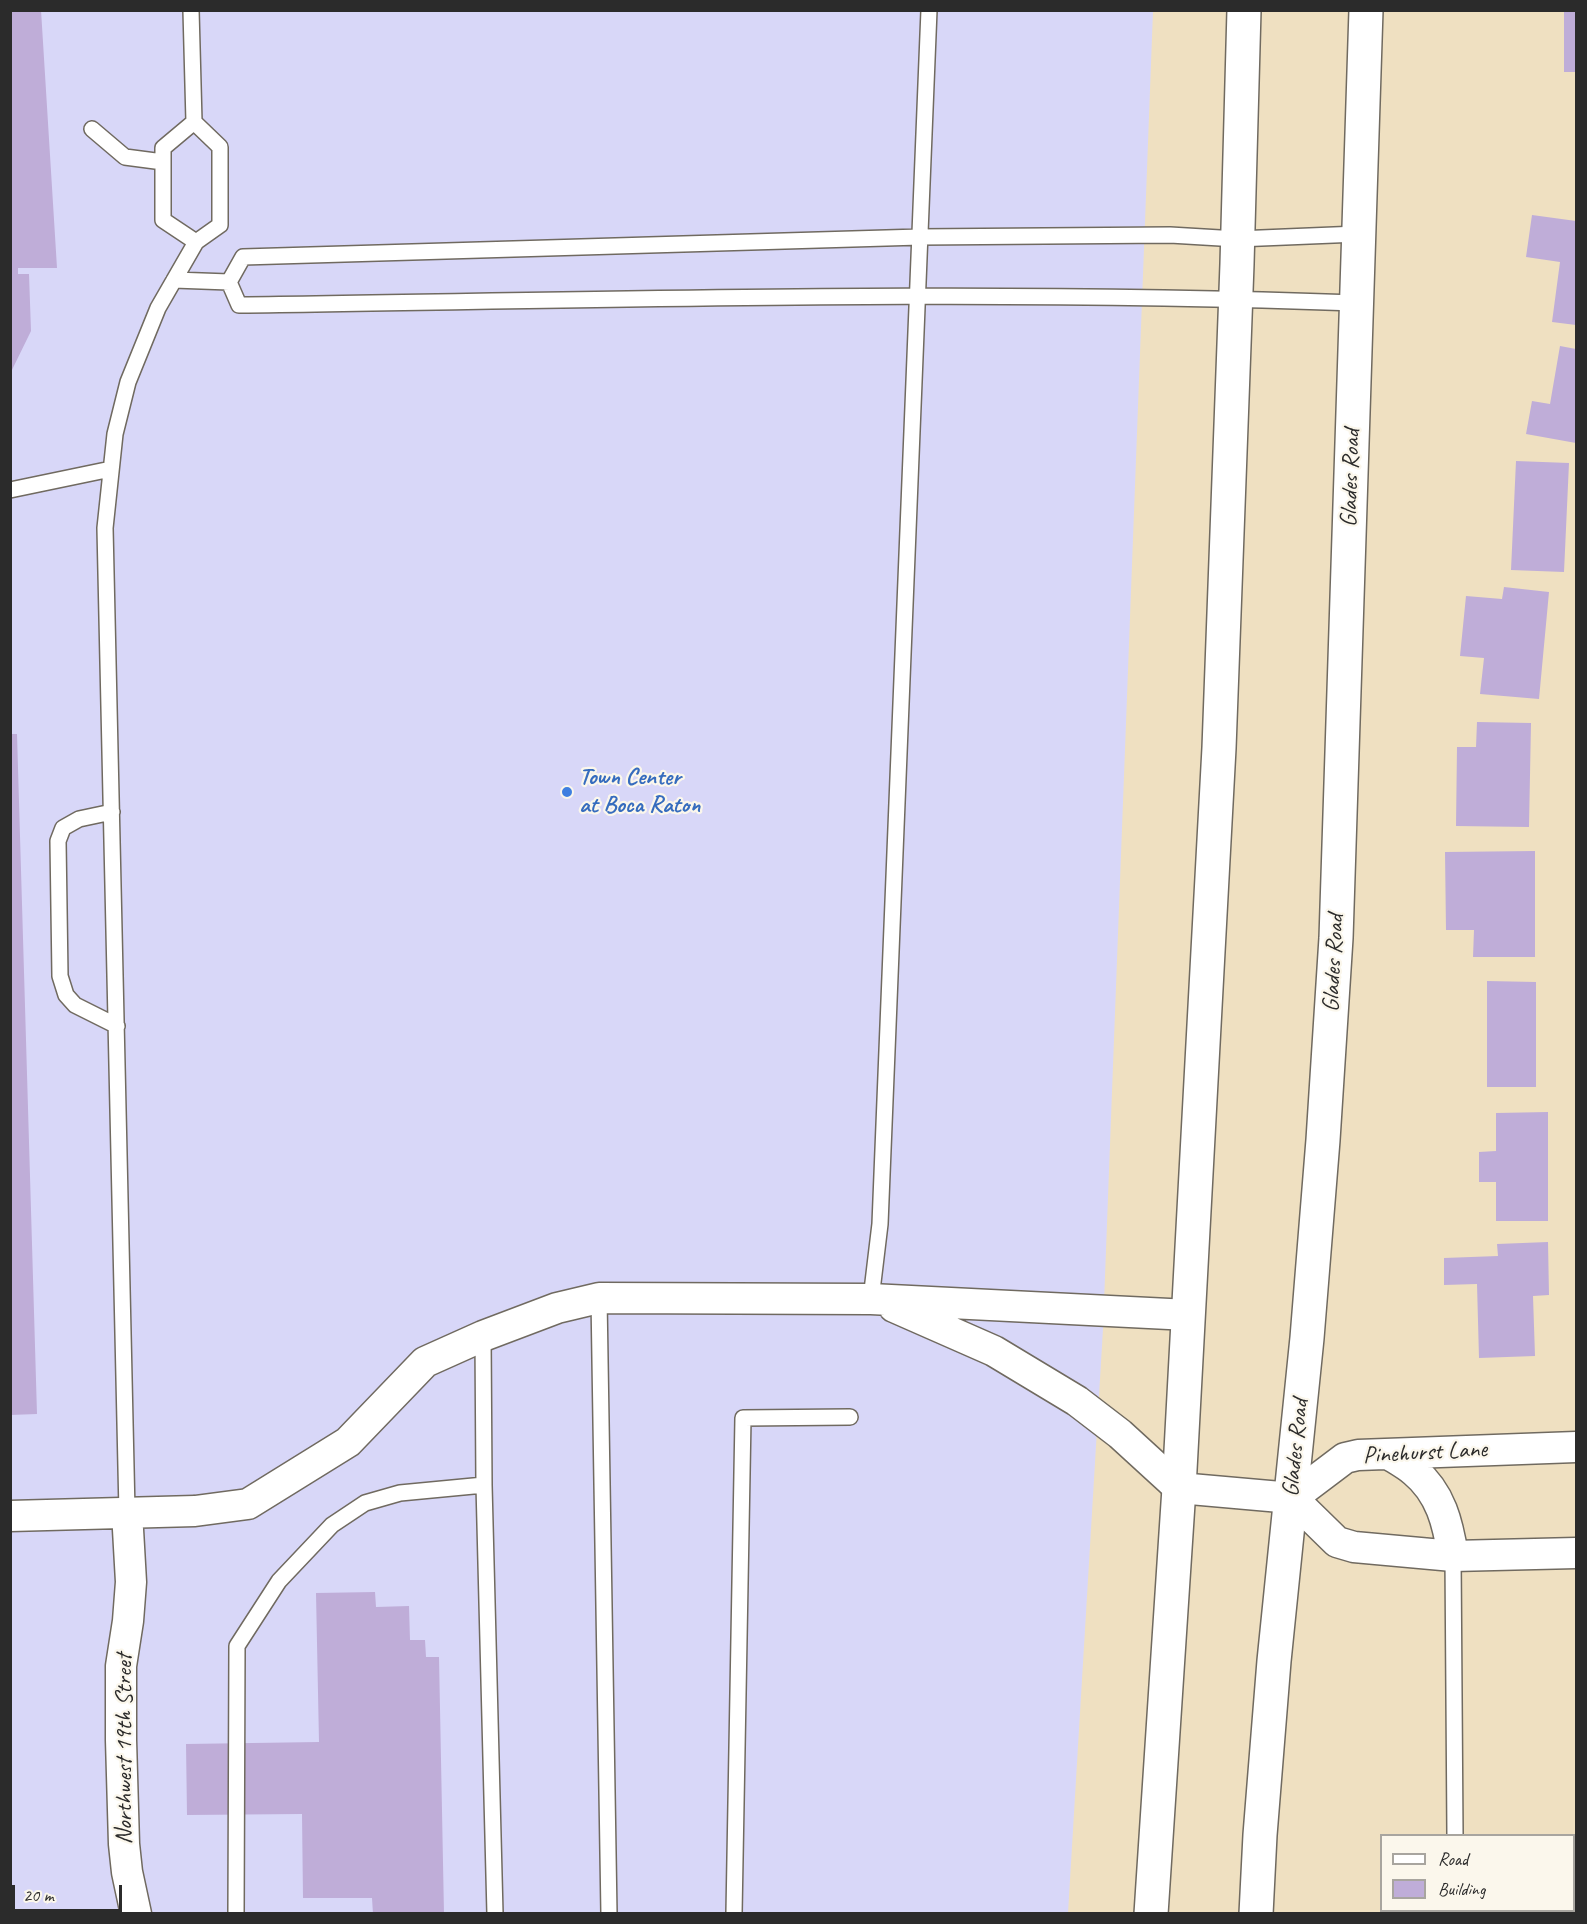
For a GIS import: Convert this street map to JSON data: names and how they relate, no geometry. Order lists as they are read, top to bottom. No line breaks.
{"streets":{"main road":["Glades Road"],"street":["Pinehurst Lane","Northwest 19th Street"]},"crossings":[["Glades Road","Pinehurst Lane"]],"places":["Town Center at Boca Raton"],"legend":["Road","Building"],"scale_bar":"20 m"}
